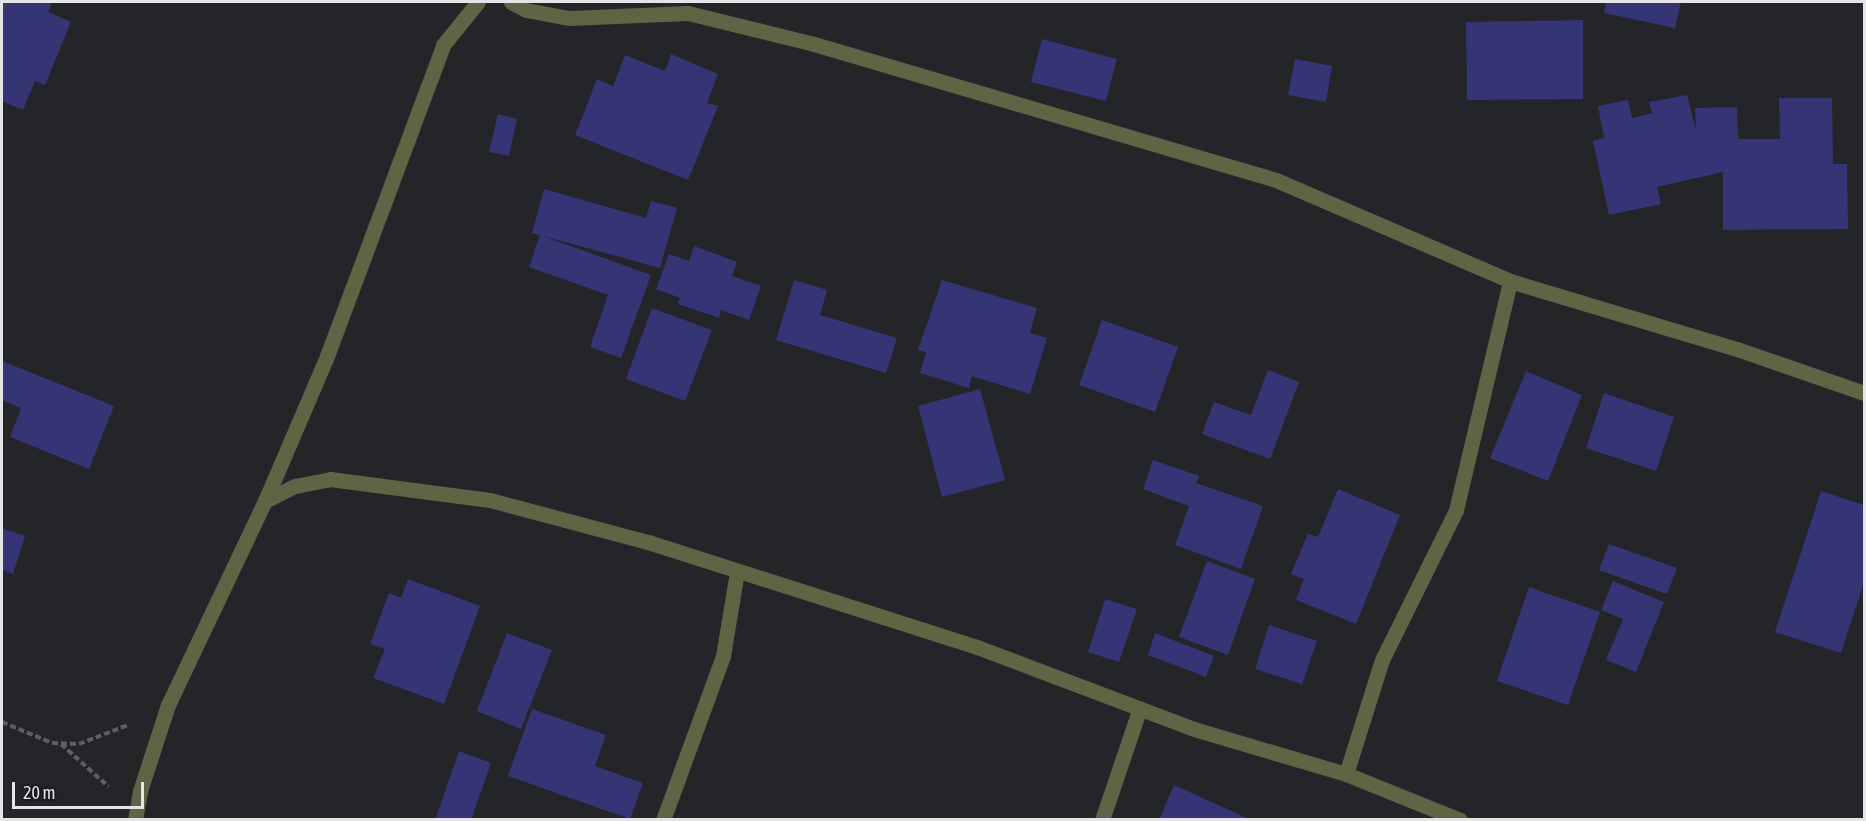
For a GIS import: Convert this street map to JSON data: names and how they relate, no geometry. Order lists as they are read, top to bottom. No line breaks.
{"scale_bar":"20 m"}
